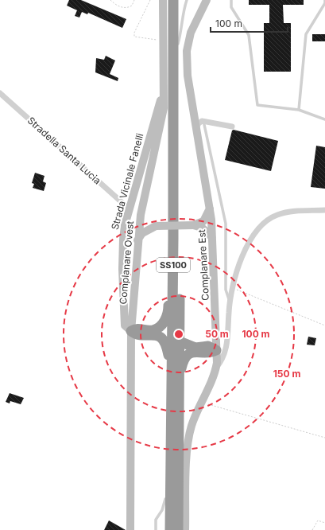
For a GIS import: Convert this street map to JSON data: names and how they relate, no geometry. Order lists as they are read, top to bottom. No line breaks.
{"streets":{"highway":["SS100"],"main road":["Strada Vicinale Fanelli","Complanare Ovest","Complanare Est"],"street":["Stradella Santa Lucia"]},"crossings":[["Stradella Santa Lucia","Strada Vicinale Fanelli"],["Strada Vicinale Fanelli","Complanare Ovest"],["Strada Vicinale Fanelli","SS100"],["Complanare Ovest","SS100"],["SS100","Complanare Est"]],"scale_bar":"100 m","rings":["50 m","100 m","150 m"]}
